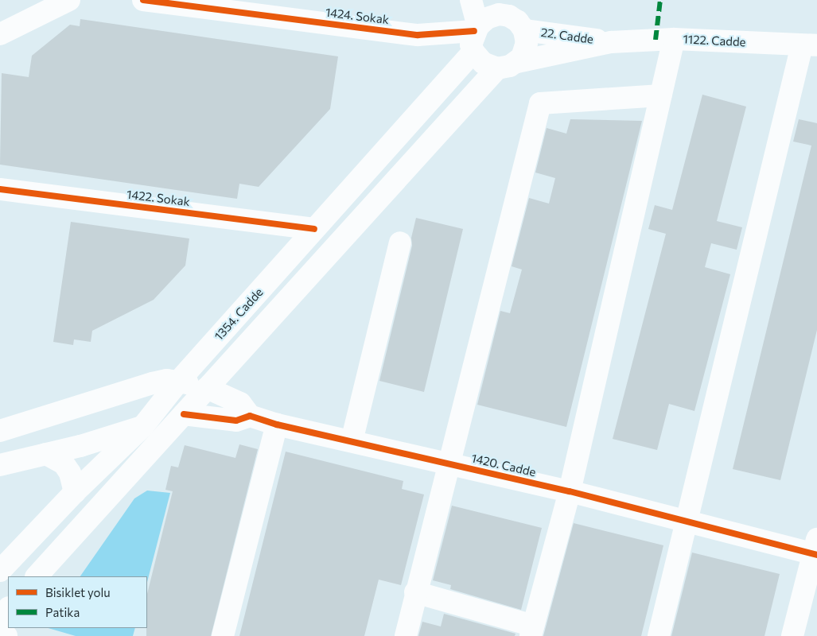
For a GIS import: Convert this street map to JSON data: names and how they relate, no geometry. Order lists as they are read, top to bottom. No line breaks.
{"streets":{"main road":["1424. Sokak","22. Cadde","1122. Cadde","1422. Sokak","1354. Cadde","1420. Cadde"]},"crossings":[["1424. Sokak","22. Cadde"],["1424. Sokak","1354. Cadde"],["22. Cadde","1122. Cadde"],["22. Cadde","1354. Cadde"],["1422. Sokak","1354. Cadde"],["1354. Cadde","1420. Cadde"]],"legend":["Bisiklet yolu","Patika"]}
